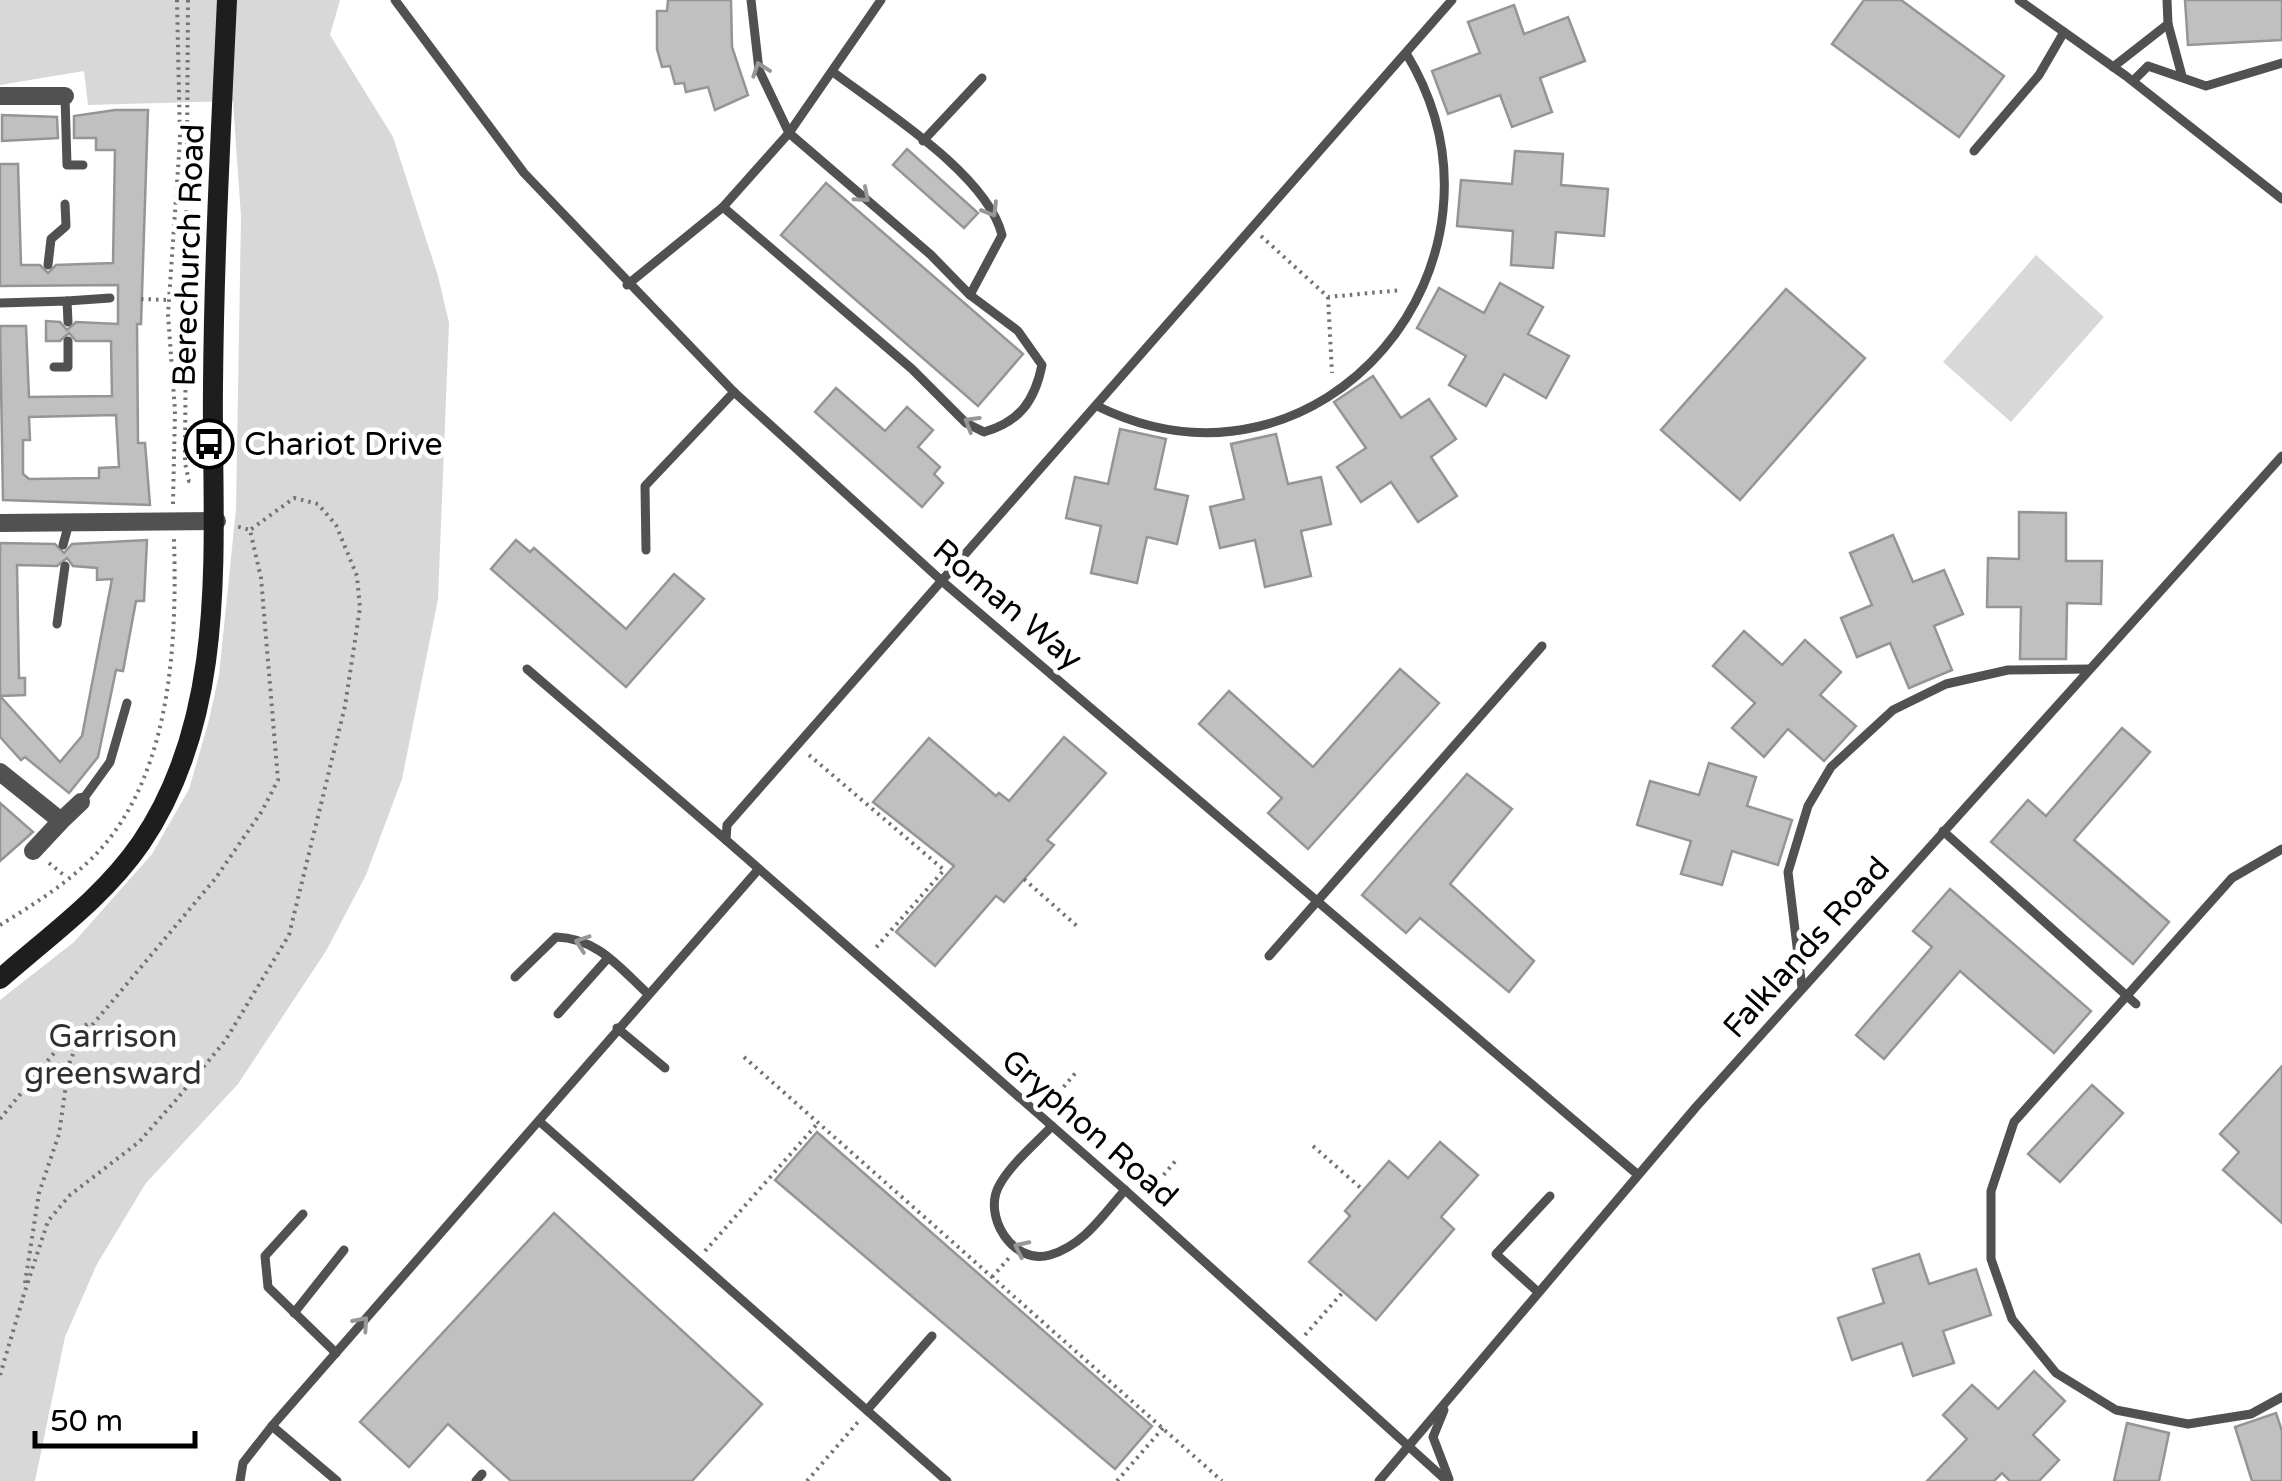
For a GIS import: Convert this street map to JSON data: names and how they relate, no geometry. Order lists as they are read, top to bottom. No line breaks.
{"streets":{"street":["Berechurch Road"],"lane":["Roman Way","Falklands Road","Gryphon Road"]},"crossings":[["Roman Way","Falklands Road"],["Falklands Road","Gryphon Road"]],"parks":["Garrison greensward"],"places":{"bus stop":["Chariot Drive"]},"scale_bar":"50 m"}
